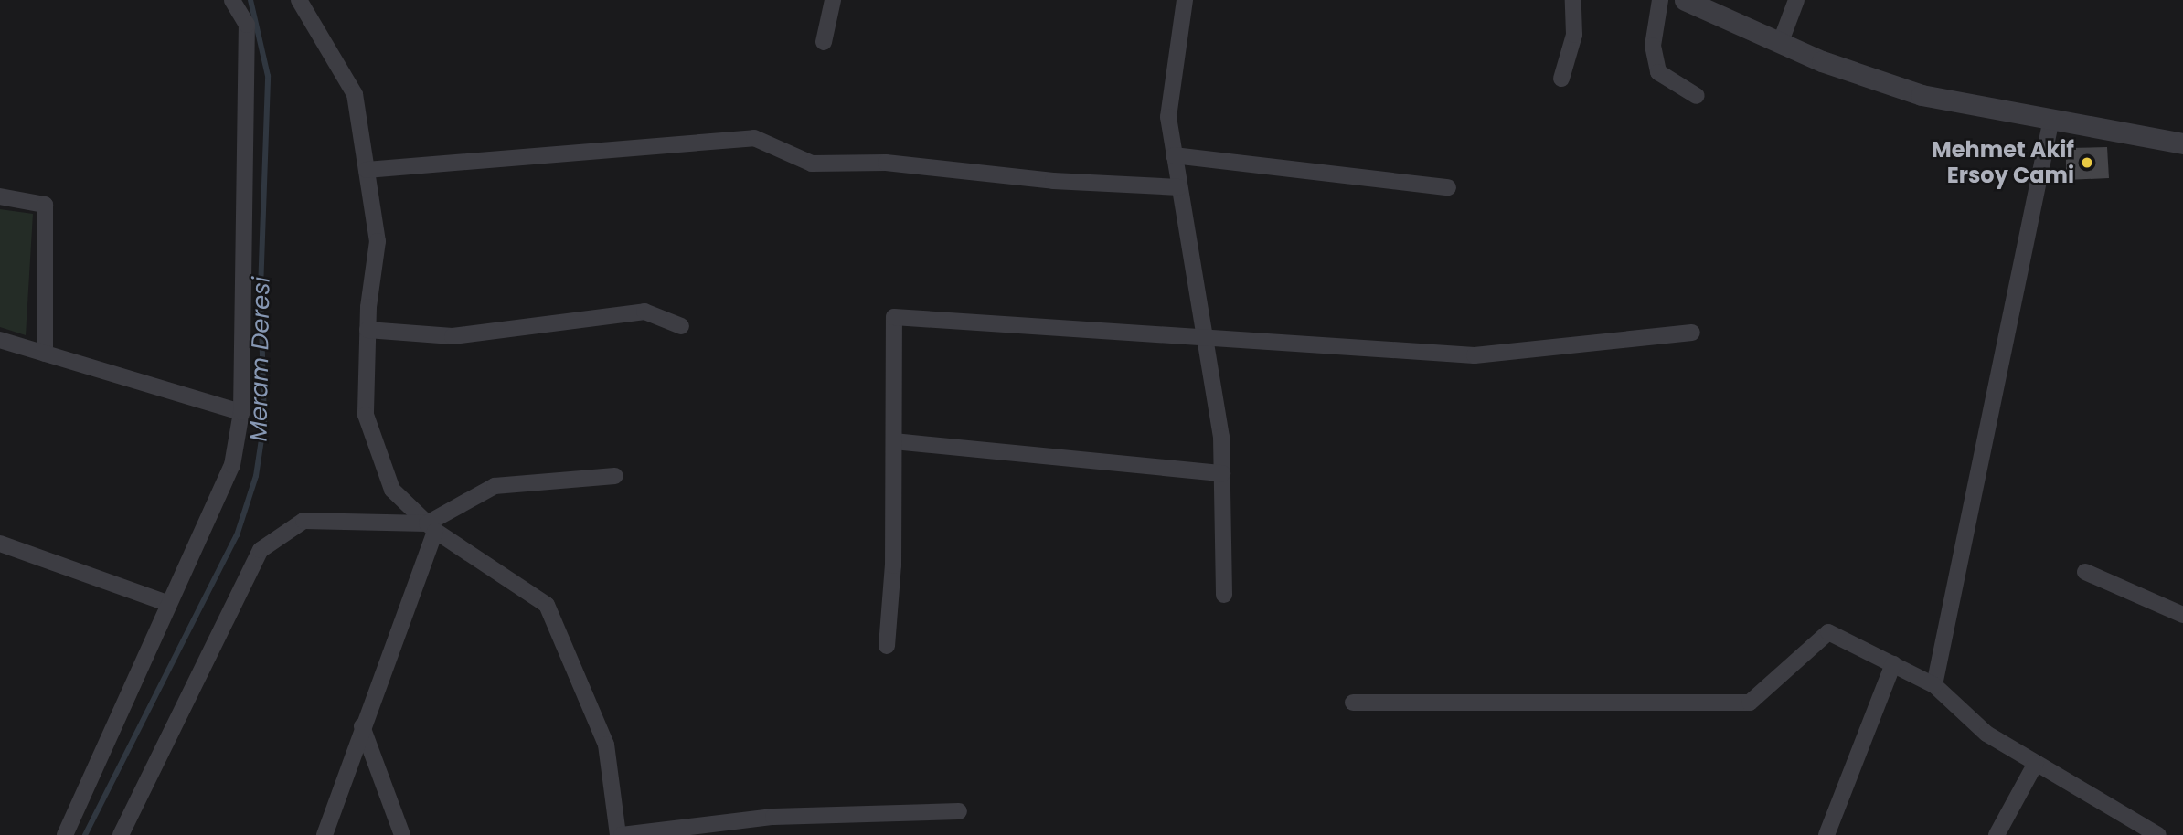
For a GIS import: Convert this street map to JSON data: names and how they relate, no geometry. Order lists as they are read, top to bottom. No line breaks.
{"water":["Meram Deresi"],"places":["Mehmet Akif Ersoy Cami"]}
